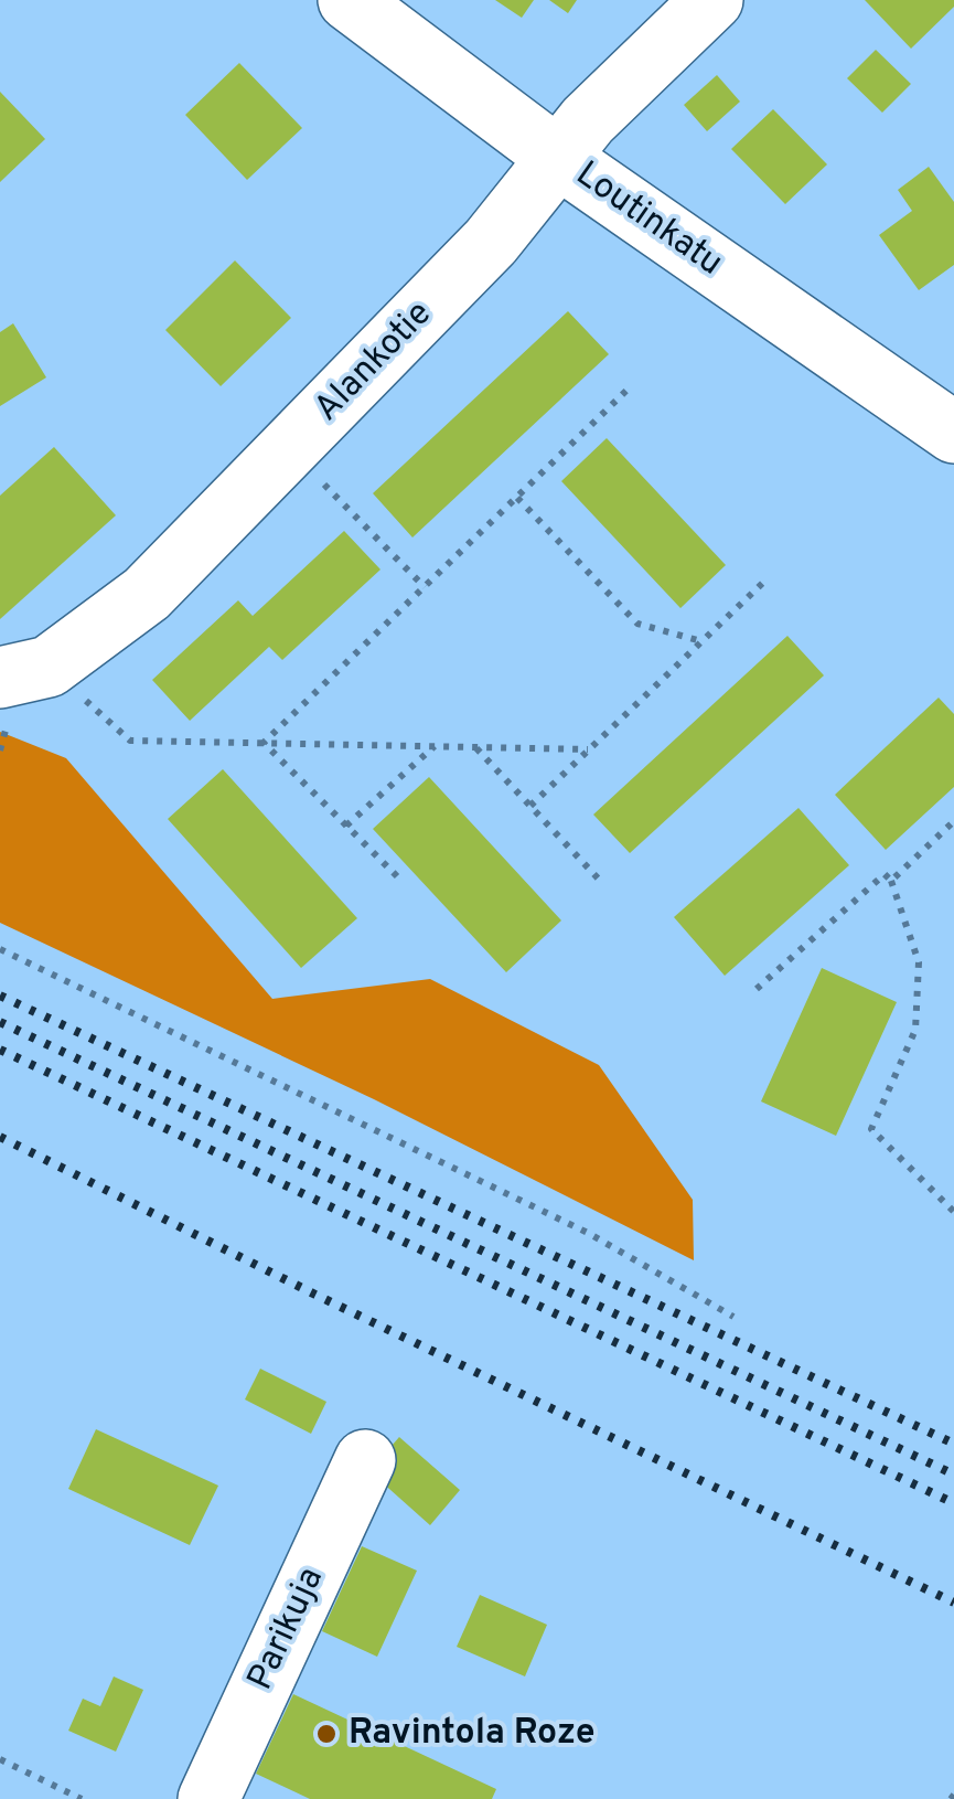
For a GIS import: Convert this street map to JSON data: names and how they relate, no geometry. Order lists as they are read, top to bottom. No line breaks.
{"streets":{"street":["Loutinkatu","Alankotie","Parikuja"]},"crossings":[["Loutinkatu","Alankotie"]],"places":["Ravintola Roze"]}
